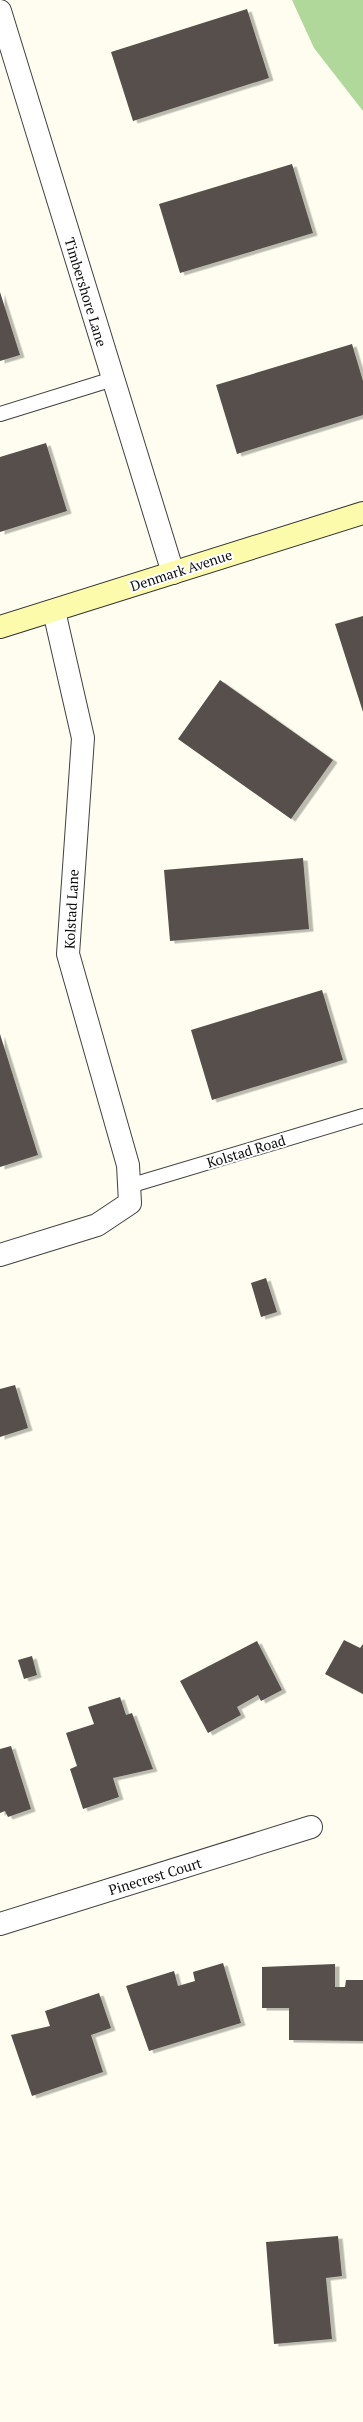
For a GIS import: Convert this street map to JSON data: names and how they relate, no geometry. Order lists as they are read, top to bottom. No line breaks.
{"streets":{"street":["Timbershore Lane","Denmark Avenue","Kolstad Lane","Kolstad Road","Pinecrest Court"]},"crossings":[["Timbershore Lane","Denmark Avenue"],["Denmark Avenue","Kolstad Lane"],["Kolstad Lane","Kolstad Road"]]}
